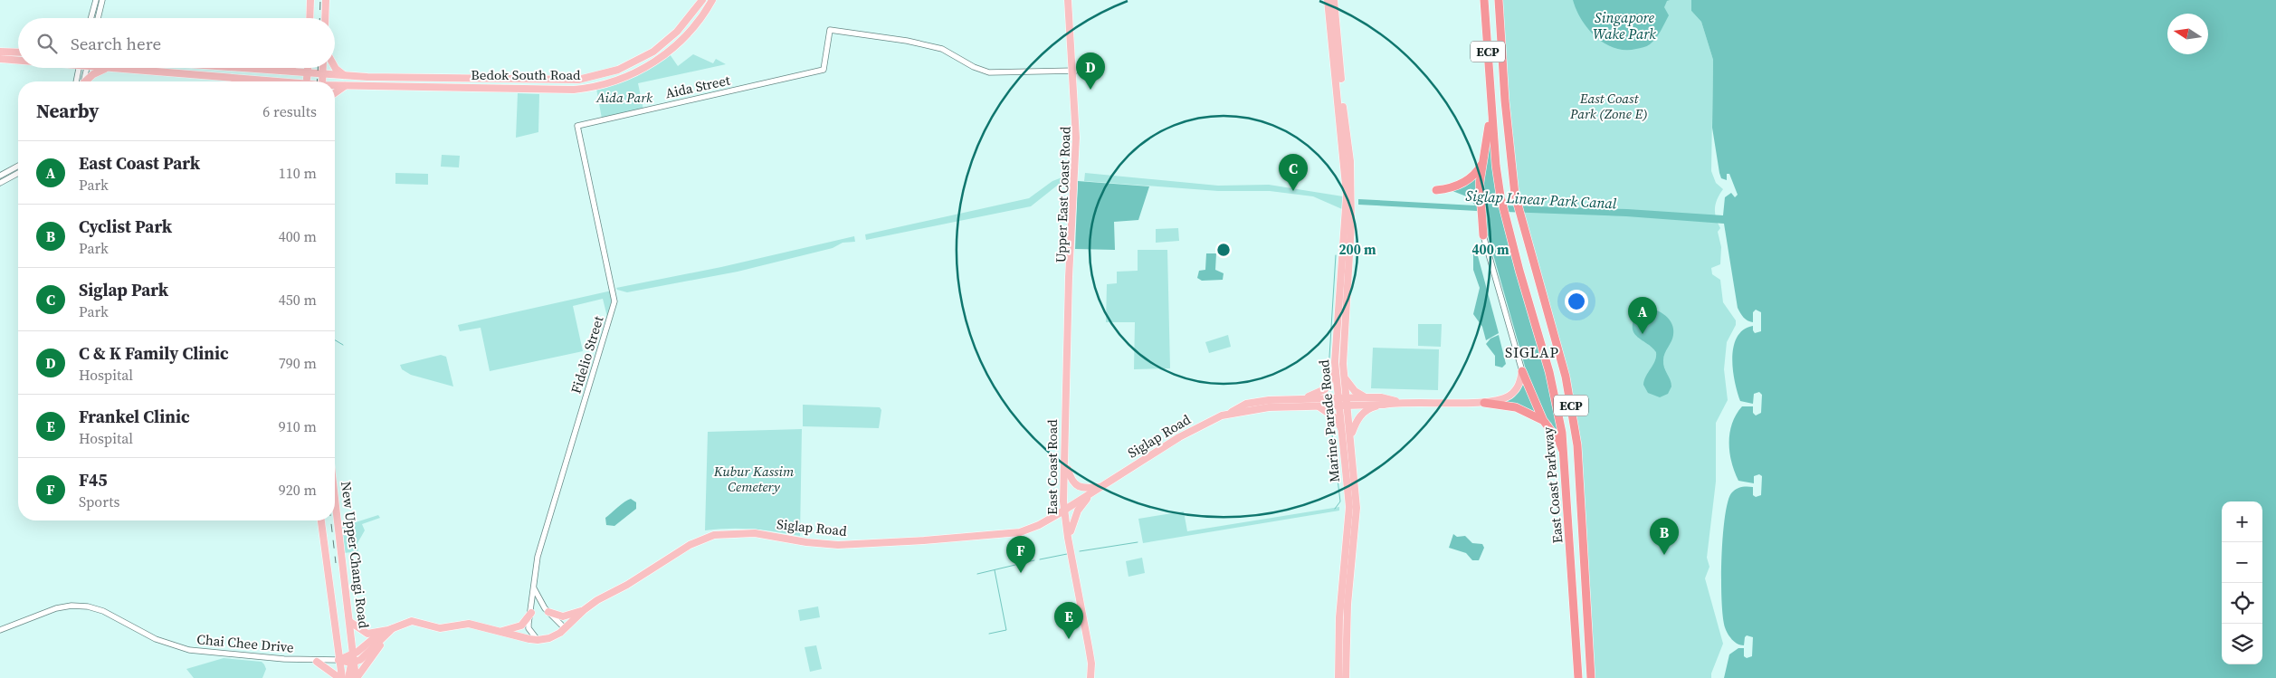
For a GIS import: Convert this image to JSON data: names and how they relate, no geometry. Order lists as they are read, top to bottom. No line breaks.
{"streets":{"highway":["ECP","East Coast Parkway"],"main road":["Bedok South Road","Upper East Coast Road","Marine Parade Road","Siglap Road","East Coast Road","New Upper Changi Road"],"street":["Aida Street","Fidelio Street","Chai Chee Drive"]},"crossings":[["Aida Street","Upper East Coast Road"],["Aida Street","Fidelio Street"],["Upper East Coast Road","East Coast Road"],["Fidelio Street","Siglap Road"],["Marine Parade Road","Siglap Road"],["Siglap Road","East Coast Road"]],"districts":["SIGLAP"],"water":["Singapore Wake Park","Siglap Linear Park Canal"],"parks":["Aida Park","East Coast Park (Zone E)","Kubur Kassim Cemetery"],"north":"left","page":{"search":"Search here","pins":["D","C","A","B","F","E"],"heading":["Nearby","6 results"],"list":[{"mark":"A","name":"East Coast Park","note":"Park","value":"110 m"},{"mark":"B","name":"Cyclist Park","note":"Park","value":"400 m"},{"mark":"C","name":"Siglap Park","note":"Park","value":"450 m"},{"mark":"D","name":"C & K Family Clinic","note":"Hospital","value":"790 m"},{"mark":"E","name":"Frankel Clinic","note":"Hospital","value":"910 m"},{"mark":"F","name":"F45","note":"Sports","value":"920 m"}],"map_buttons":["+","−"]},"rings":["200 m","400 m"]}
